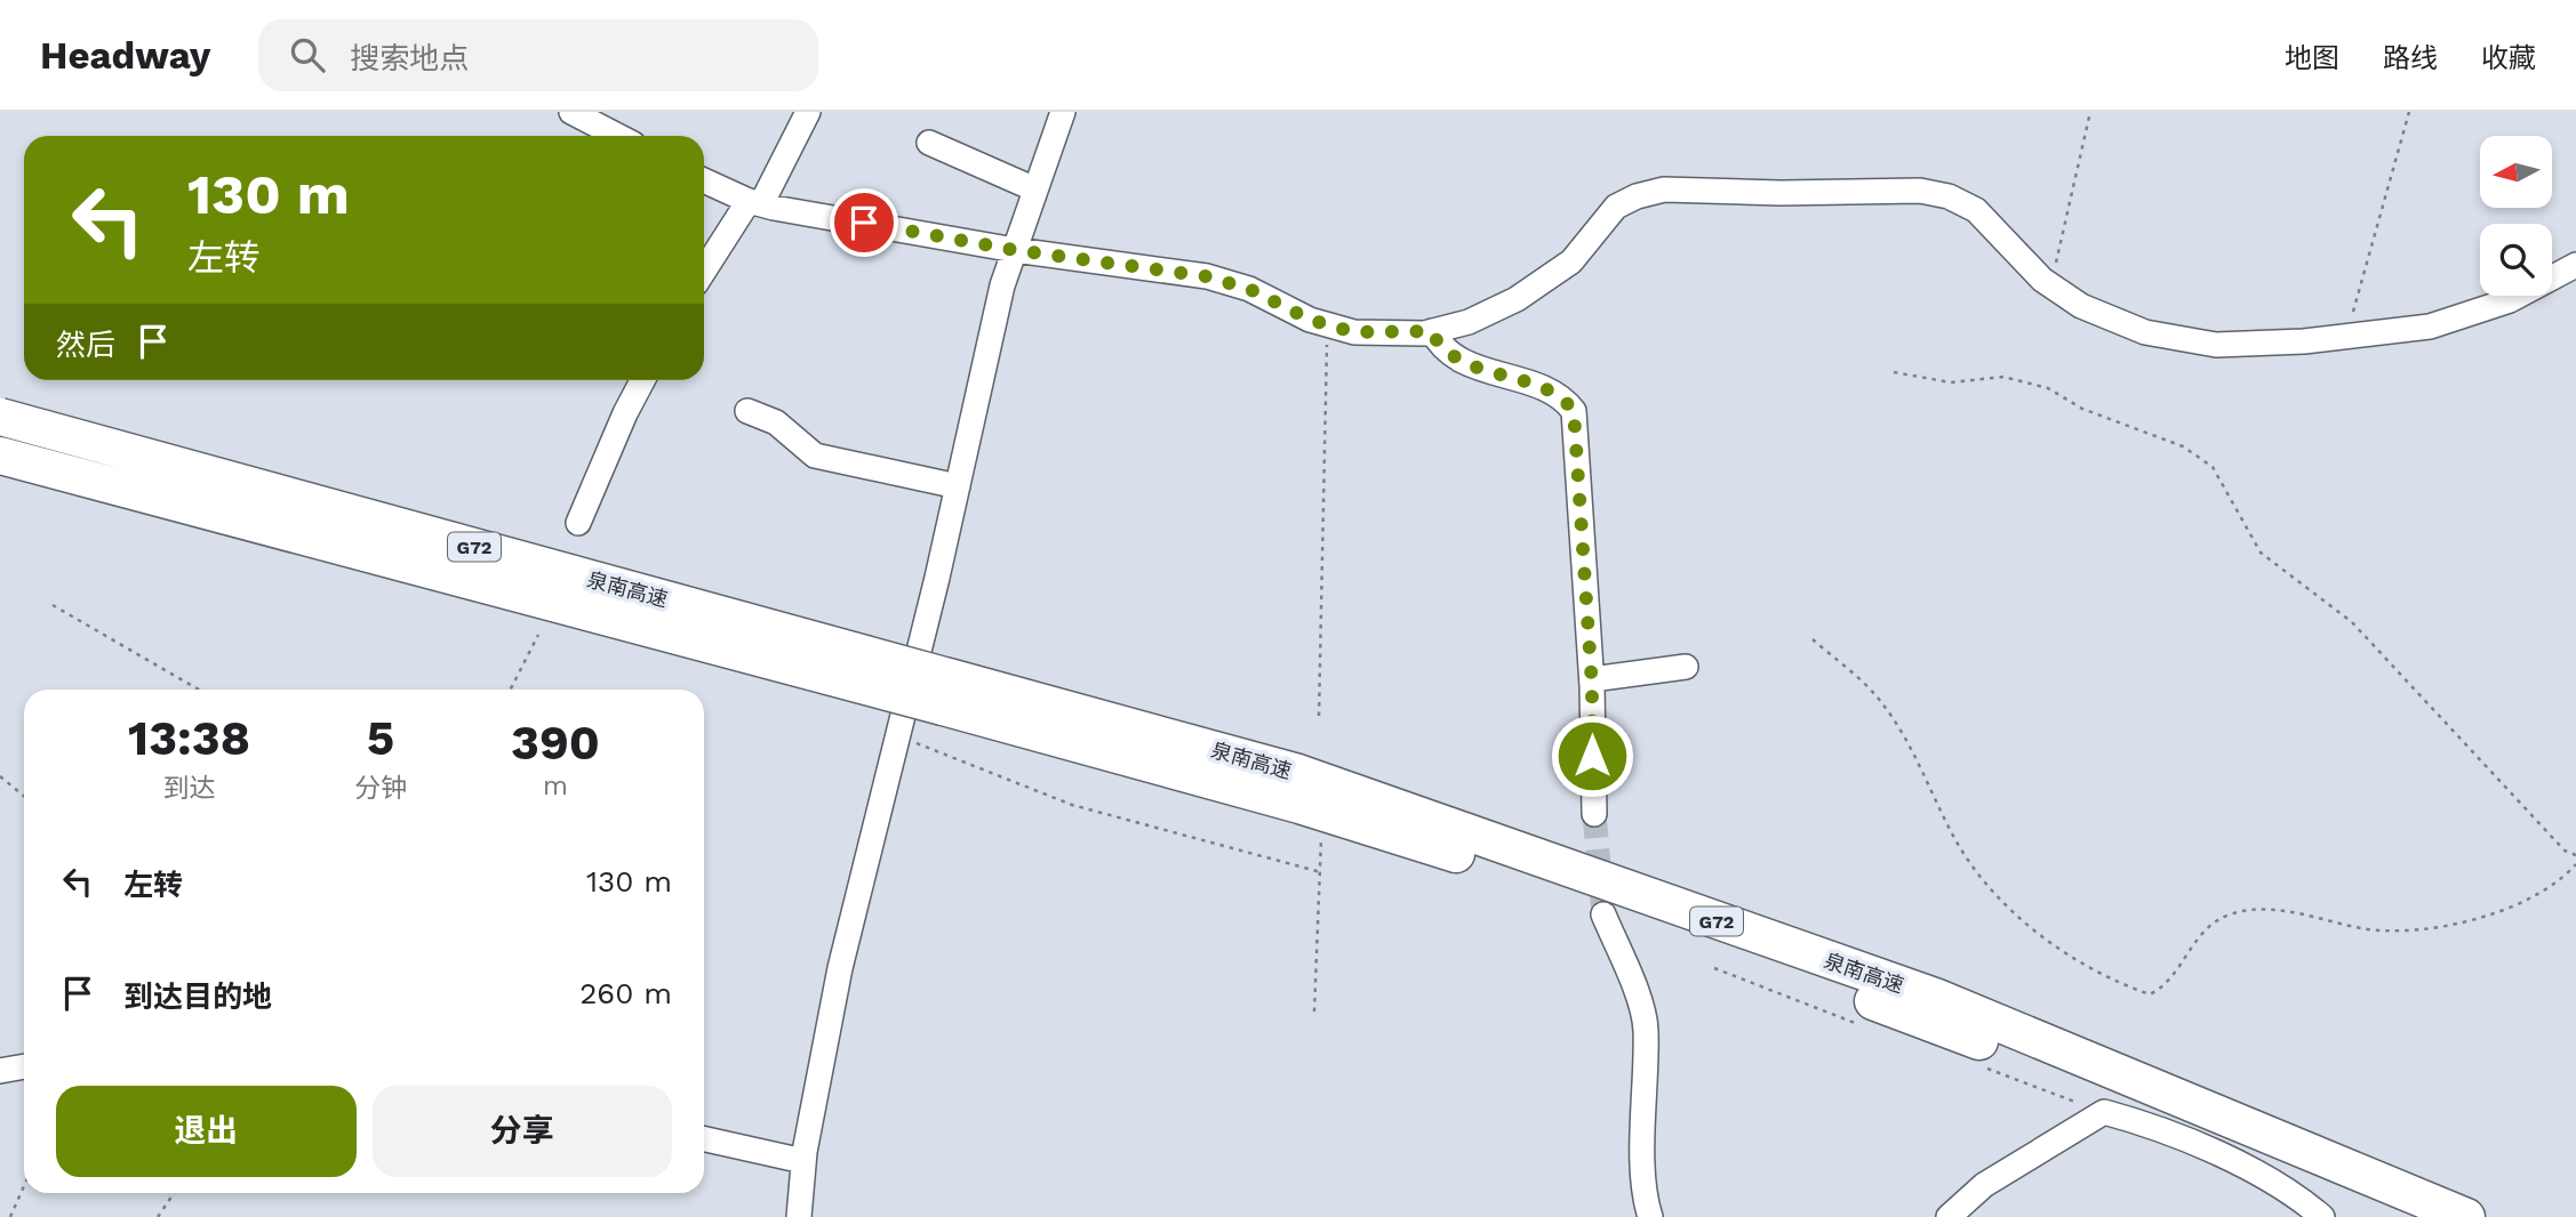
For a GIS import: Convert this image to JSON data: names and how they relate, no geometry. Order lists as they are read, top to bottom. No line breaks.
{"streets":{"highway":["G72","泉南高速"]},"north":"left","page":{"header":"Headway","search":"搜索地点","nav":["地图","路线","收藏"],"turn":["130 m","左转"],"then":"然后","eta":["13:38","到达","5","分钟","390","m"],"list":[{"name":"左转","value":"130 m"},{"name":"到达目的地","value":"260 m"}],"buttons":["退出","分享"]}}
